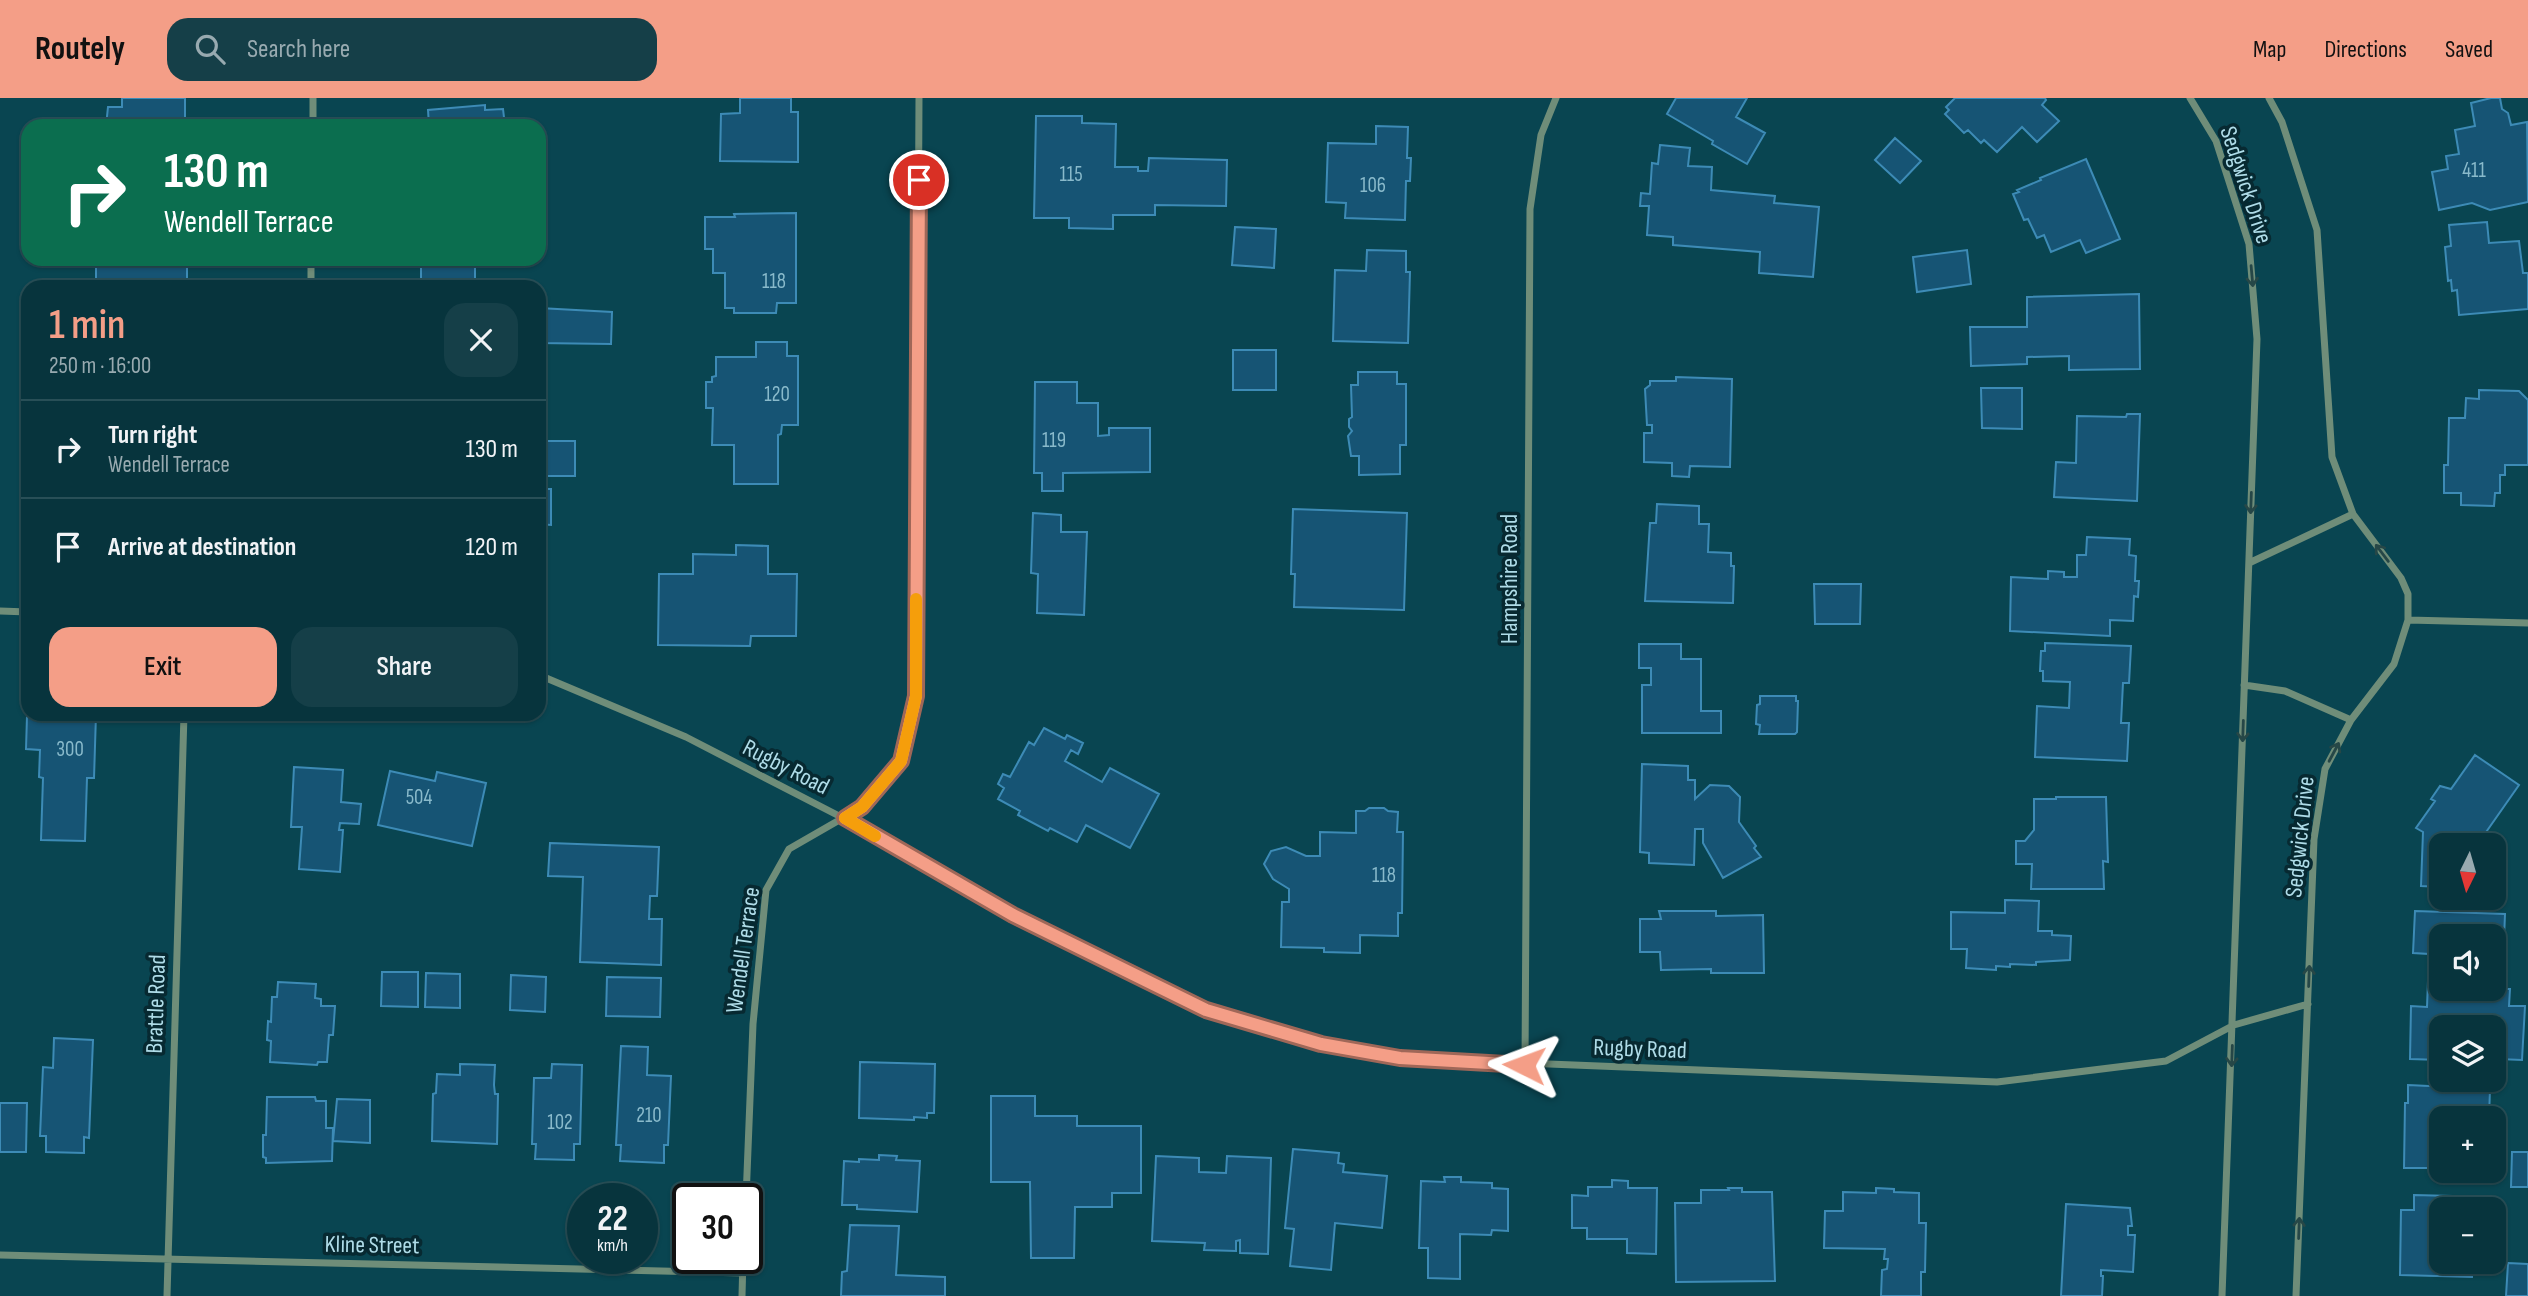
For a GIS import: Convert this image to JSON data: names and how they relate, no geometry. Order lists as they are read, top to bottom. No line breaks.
{"streets":{"street":["Sedgwick Drive","Hampshire Road","Rugby Road","Wendell Terrace","Brattle Road","Kline Street"]},"crossings":[["Sedgwick Drive","Rugby Road"],["Hampshire Road","Rugby Road"],["Rugby Road","Wendell Terrace"],["Brattle Road","Kline Street"]],"house_numbers":["411","115","106","118","120","119","300","504","118","210","102"],"north":"bottom","page":{"header":"Routely","search":"Search here","nav":["Map","Directions","Saved"],"turn":["130 m","Wendell Terrace"],"heading":["1 min","250 m · 16:00"],"list":[{"name":"Turn right","note":"Wendell Terrace","value":"130 m"},{"name":"Arrive at destination","value":"120 m"}],"buttons":["Exit","Share"],"map_buttons":["+","−"],"speed":"22 km/h","limit":"30"}}
